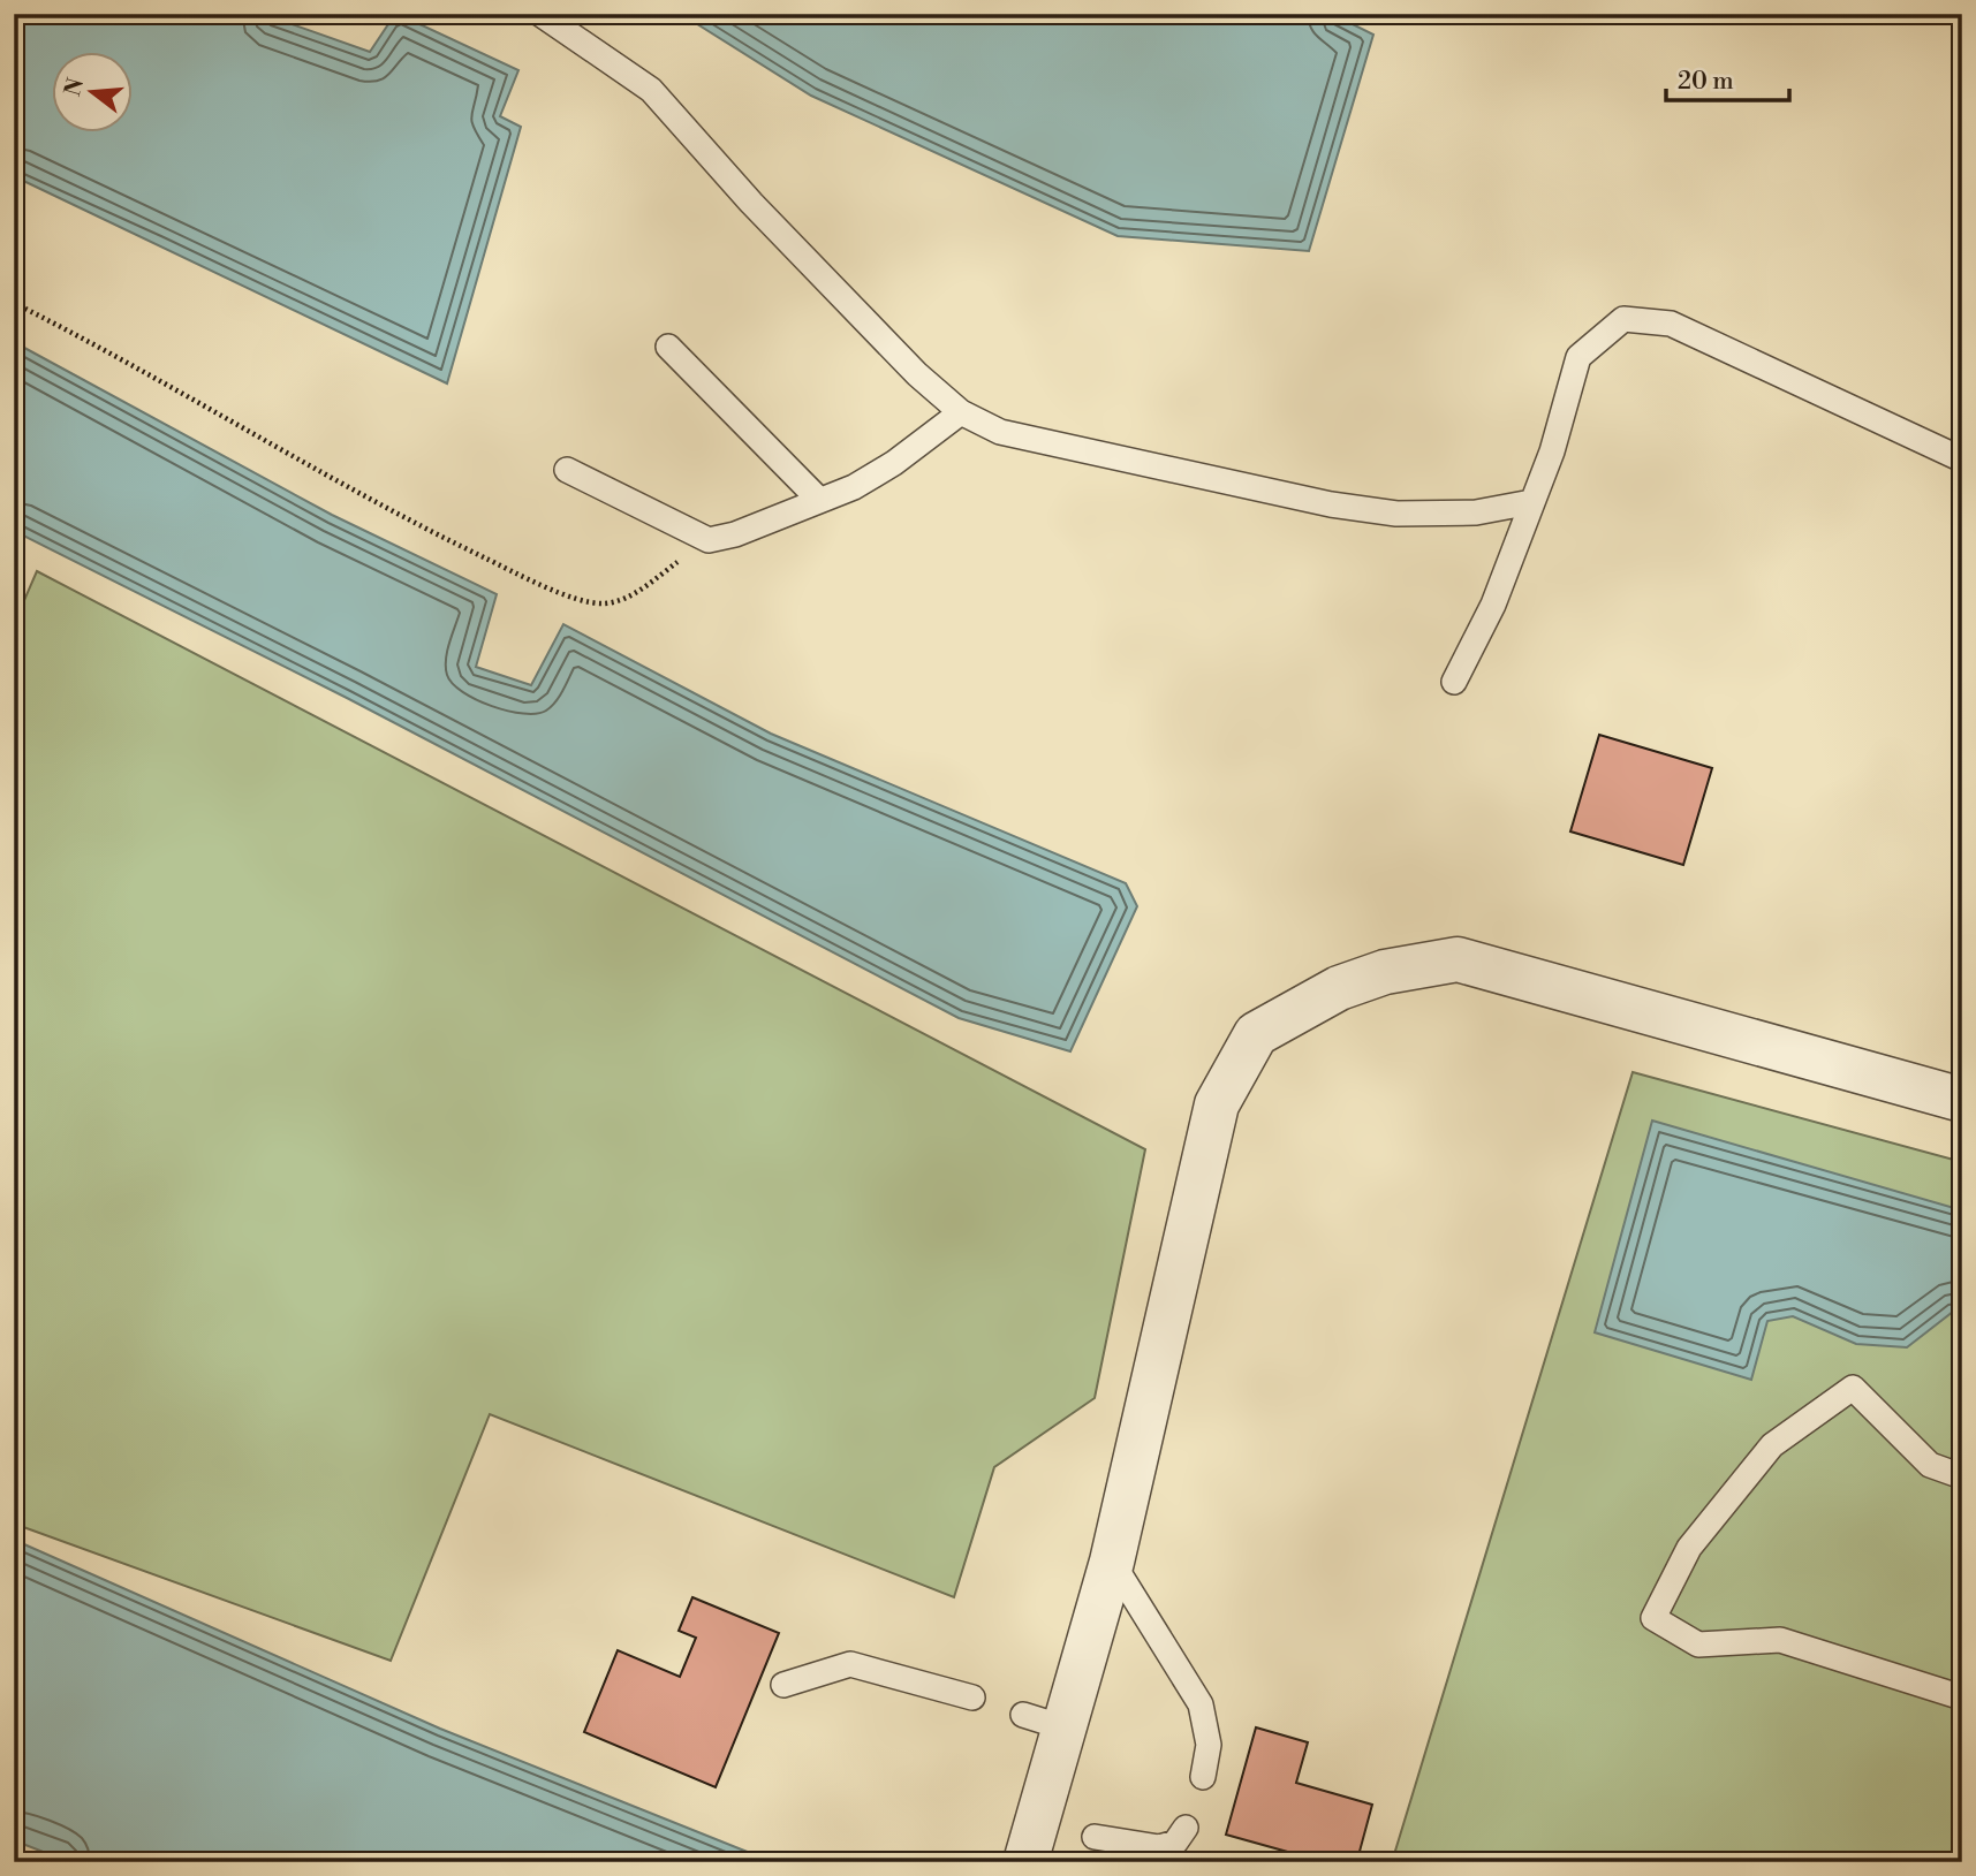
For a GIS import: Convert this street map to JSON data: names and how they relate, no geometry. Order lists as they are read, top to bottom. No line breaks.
{"scale_bar":"20 m","north":"left"}
